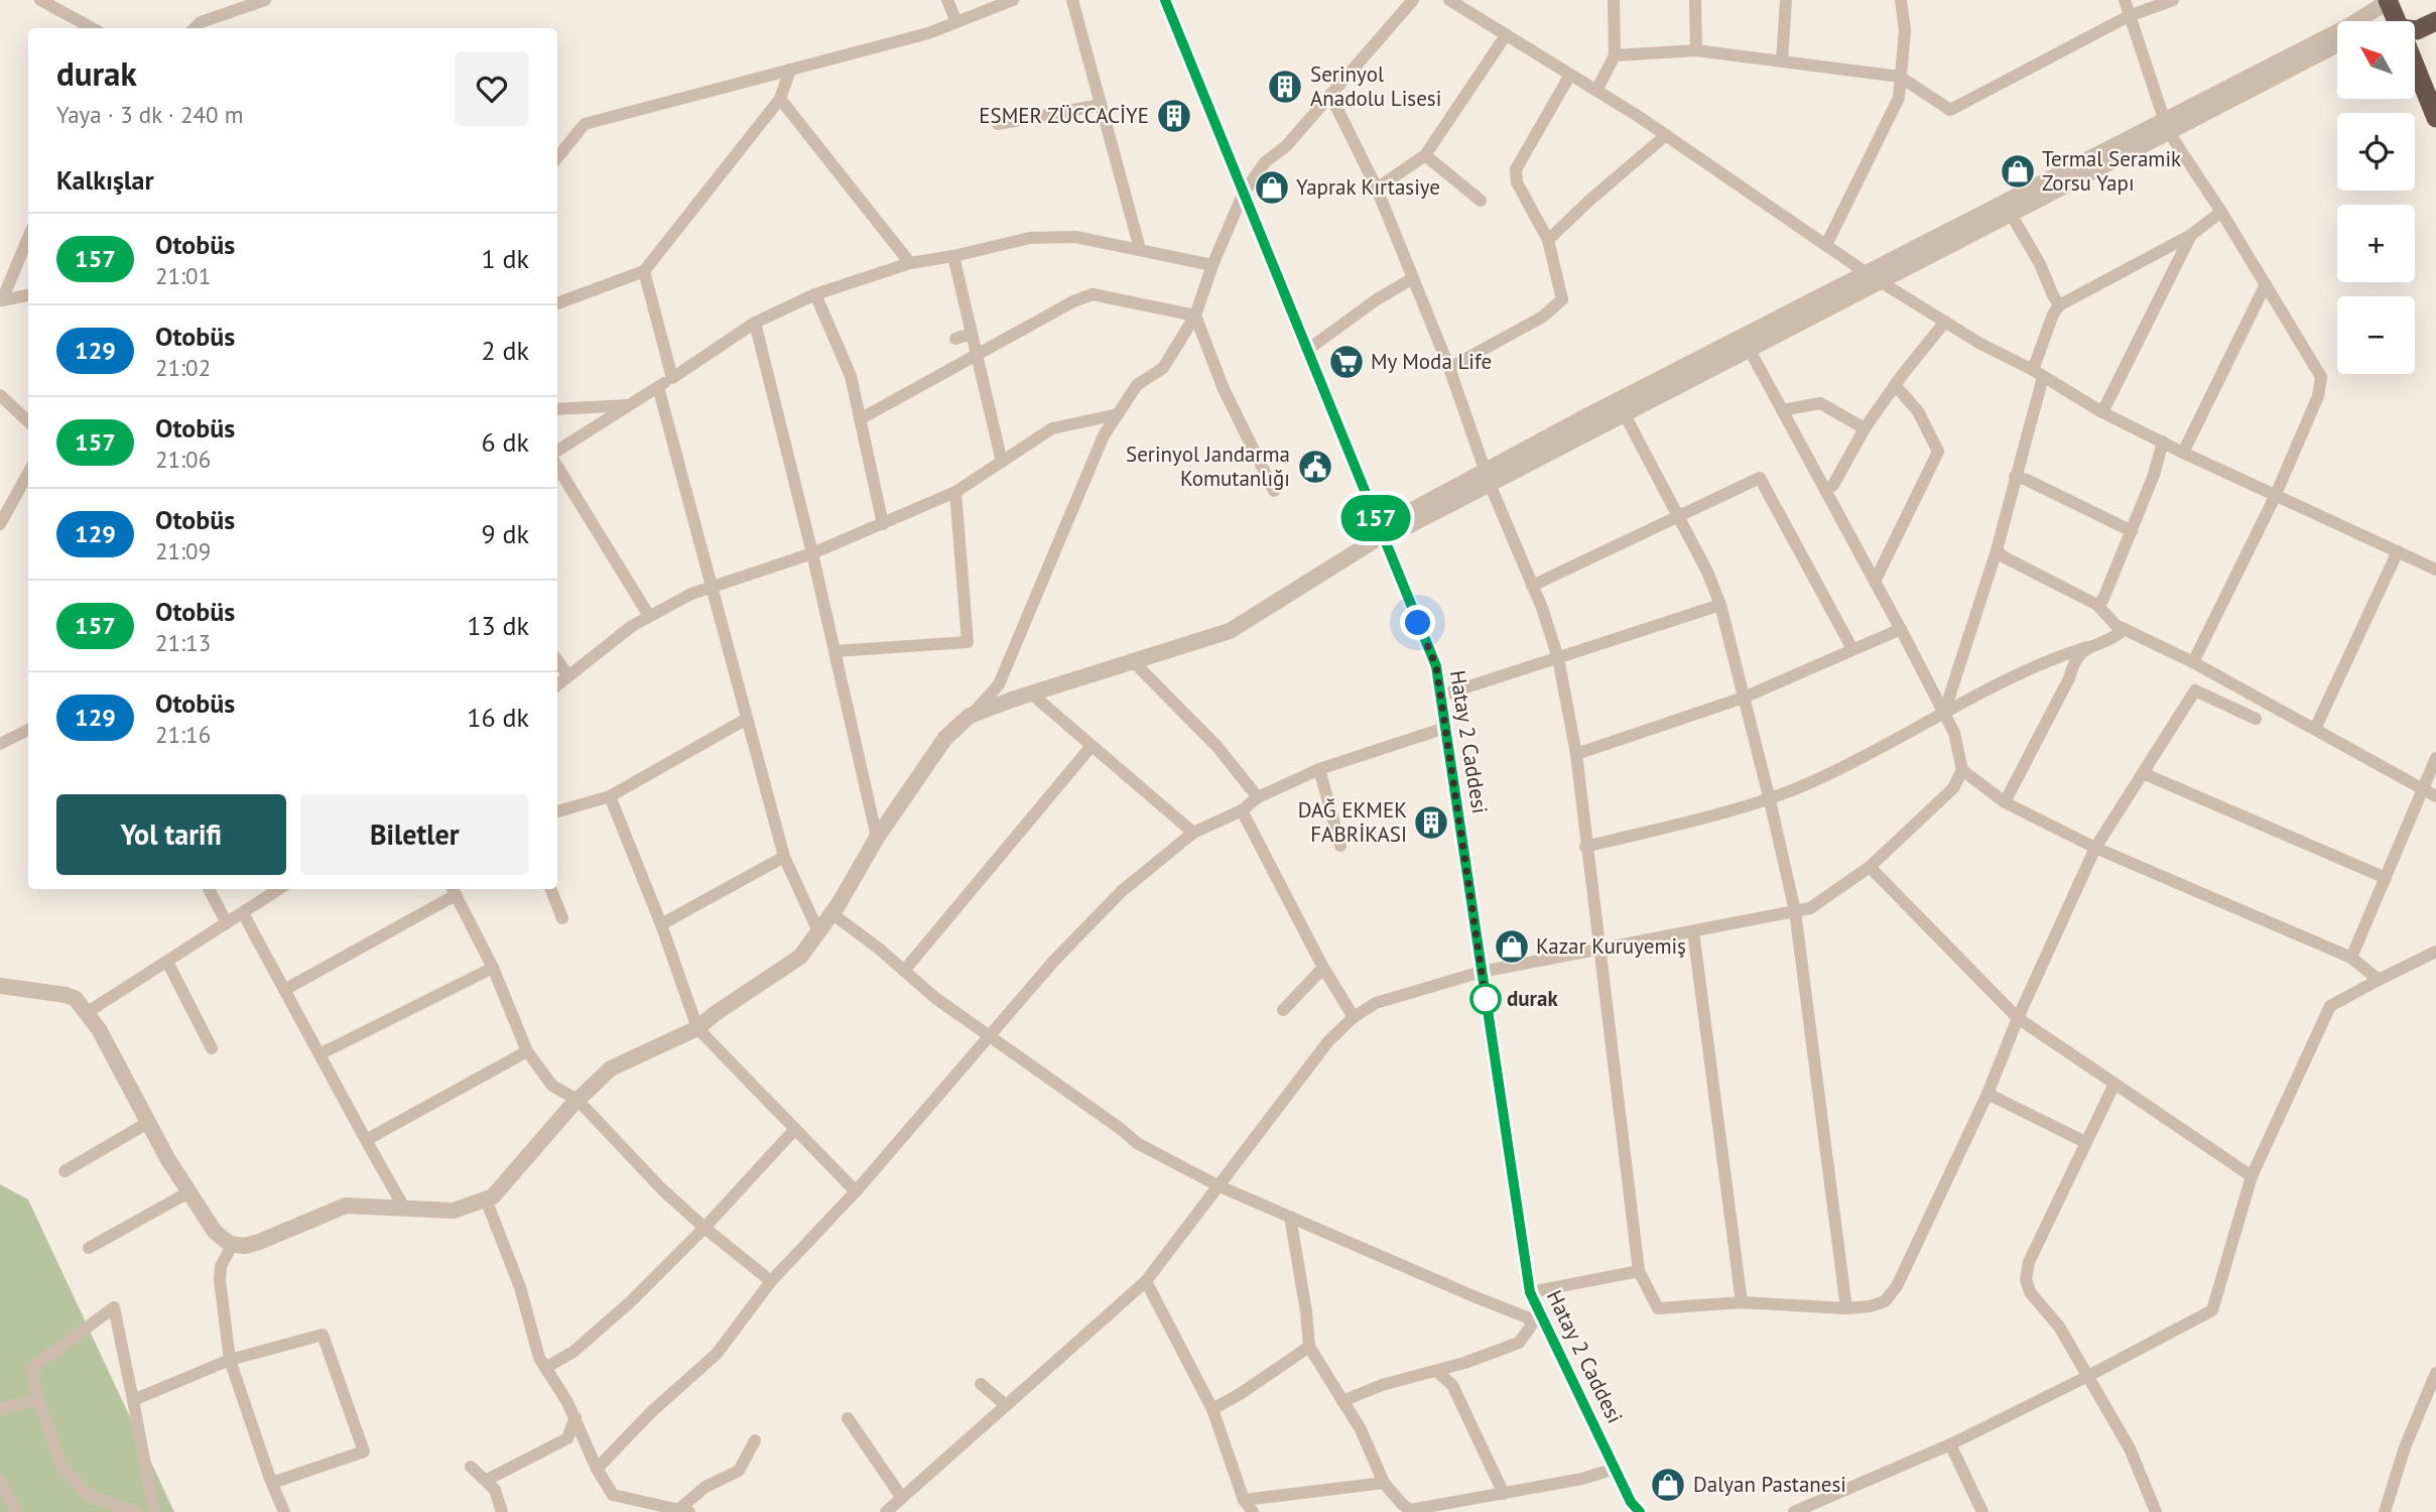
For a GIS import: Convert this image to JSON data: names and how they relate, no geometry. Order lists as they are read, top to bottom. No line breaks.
{"streets":{"street":["Hatay 2 Caddesi"]},"places":{"building":["Serinyol Anadolu Lisesi","ESMER ZÜCCACİYE","DAĞ EKMEK FABRİKASI"],"shop":["Termal Seramik Zorsu Yapı","Yaprak Kırtasiye","Kazar Kuruyemiş","Dalyan Pastanesi"],"supermarket":["My Moda Life"],"public building":["Serinyol Jandarma Komutanlığı"],"other":["durak"]},"lines":["bus line 157"],"north":"top left","page":{"on_map":"157","map_buttons":["+","−"],"heading":[["durak","Yaya · 3 dk · 240 m"],"Kalkışlar"],"list":[{"mark":"157","name":"Otobüs","note":"21:01","value":"1 dk"},{"mark":"129","name":"Otobüs","note":"21:02","value":"2 dk"},{"mark":"157","name":"Otobüs","note":"21:06","value":"6 dk"},{"mark":"129","name":"Otobüs","note":"21:09","value":"9 dk"},{"mark":"157","name":"Otobüs","note":"21:13","value":"13 dk"},{"mark":"129","name":"Otobüs","note":"21:16","value":"16 dk"}],"buttons":["Yol tarifi","Biletler"]}}
